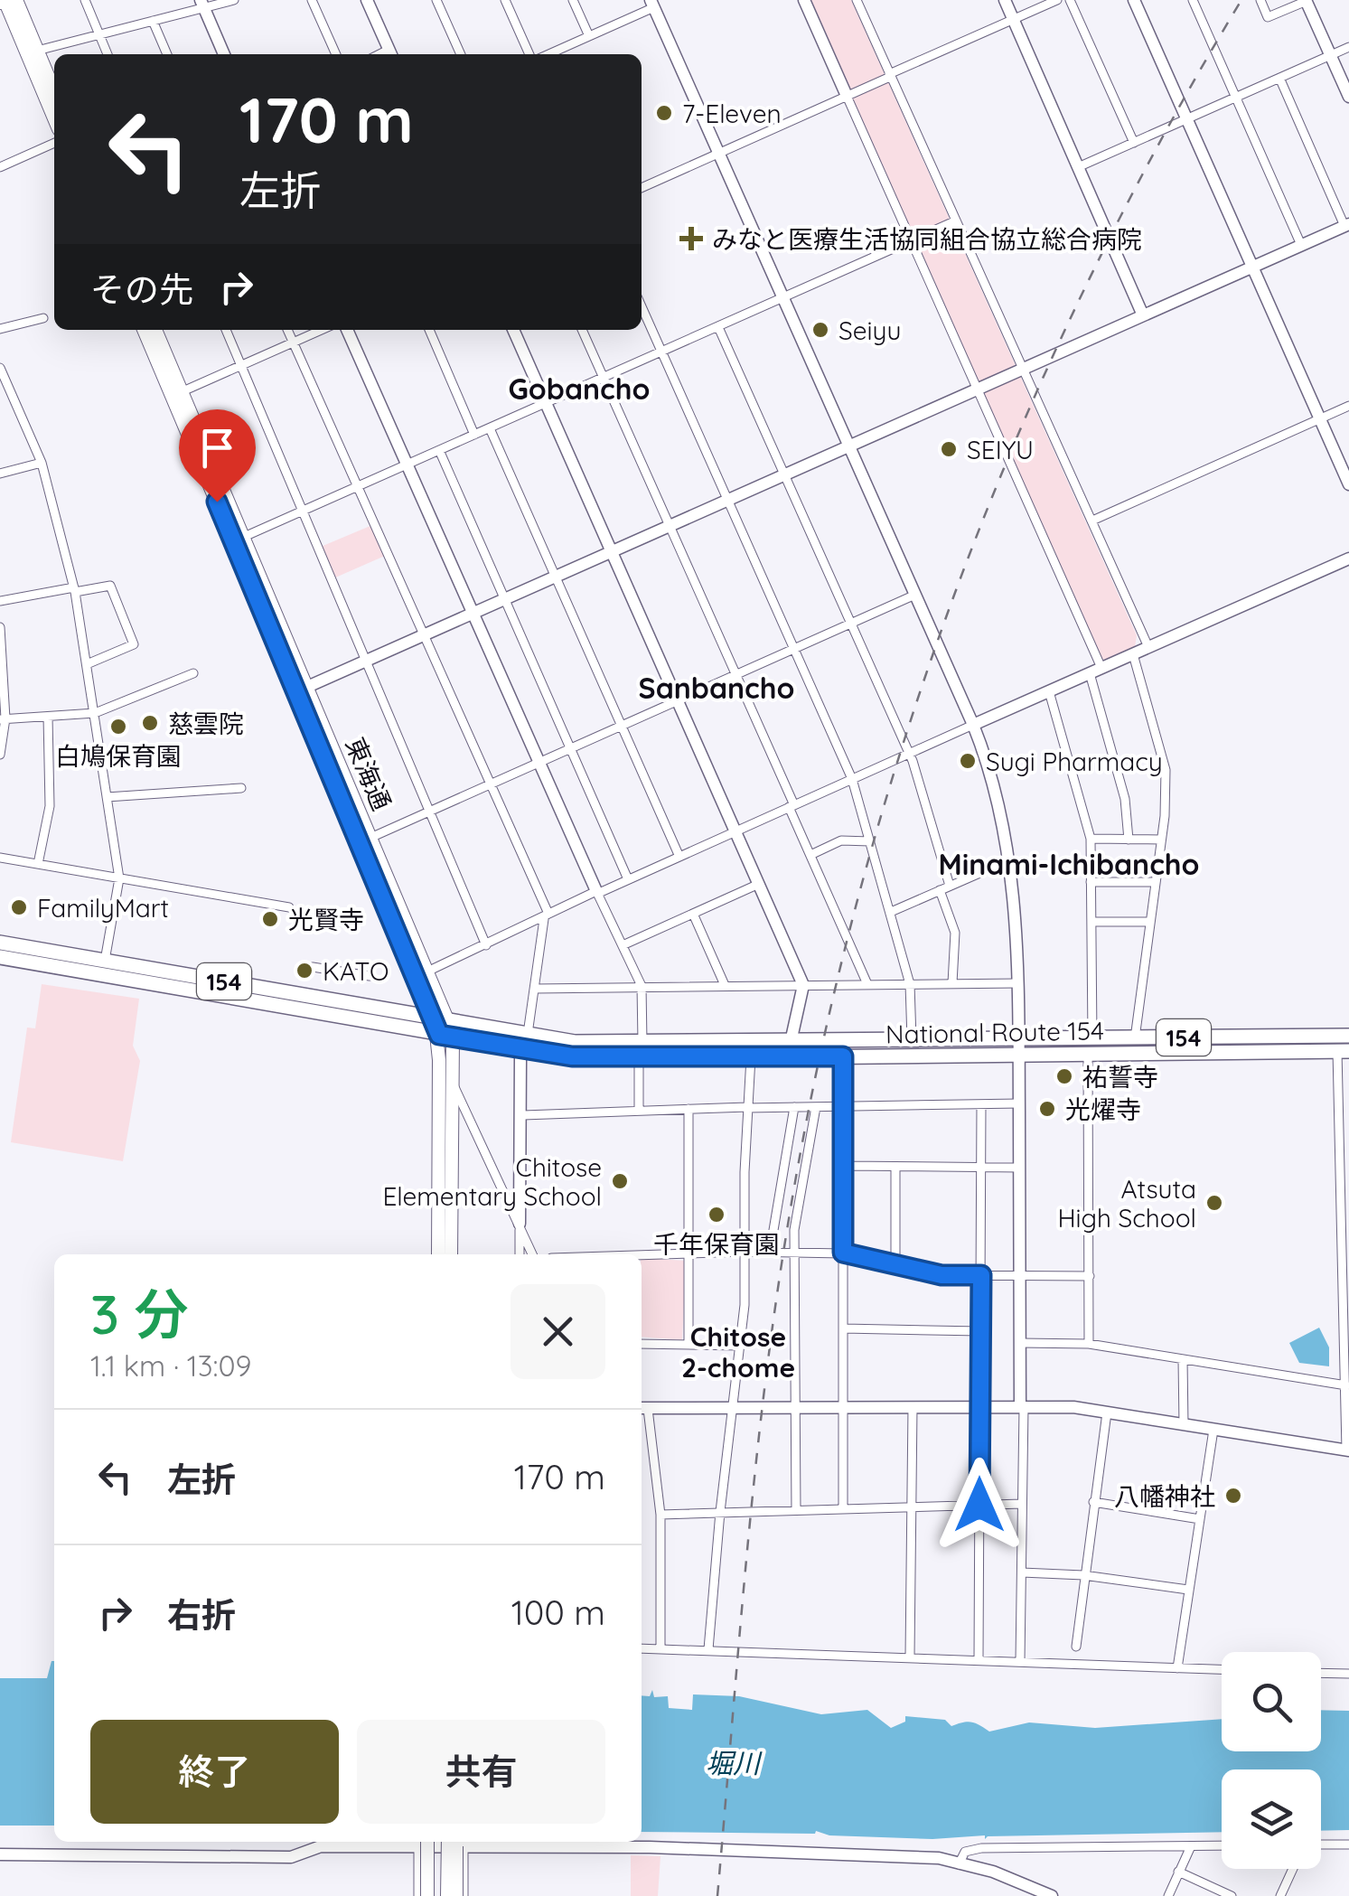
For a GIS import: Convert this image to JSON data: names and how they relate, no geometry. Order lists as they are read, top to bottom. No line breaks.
{"streets":{"highway":["154","National Route 154"],"main road":["東海通"]},"crossings":[["東海通","National Route 154"]],"districts":["Gobancho","Sanbancho","Minami-Ichibancho","Chitose 2-chome"],"water":["堀川"],"places":{"other":["7-Eleven","Seiyu","SEIYU","慈雲院","白鳩保育園","Sugi Pharmacy","FamilyMart","光賢寺","KATO","祐誓寺","光燿寺","Chitose Elementary School","Atsuta High School","千年保育園","八幡神社"],"health":["みなと医療生活協同組合協立総合病院"]},"page":{"turn":["170 m","左折"],"then":"その先","heading":["3 分","1.1 km · 13:09"],"list":[{"name":"左折","value":"170 m"},{"name":"右折","value":"100 m"}],"buttons":["終了","共有"]}}
